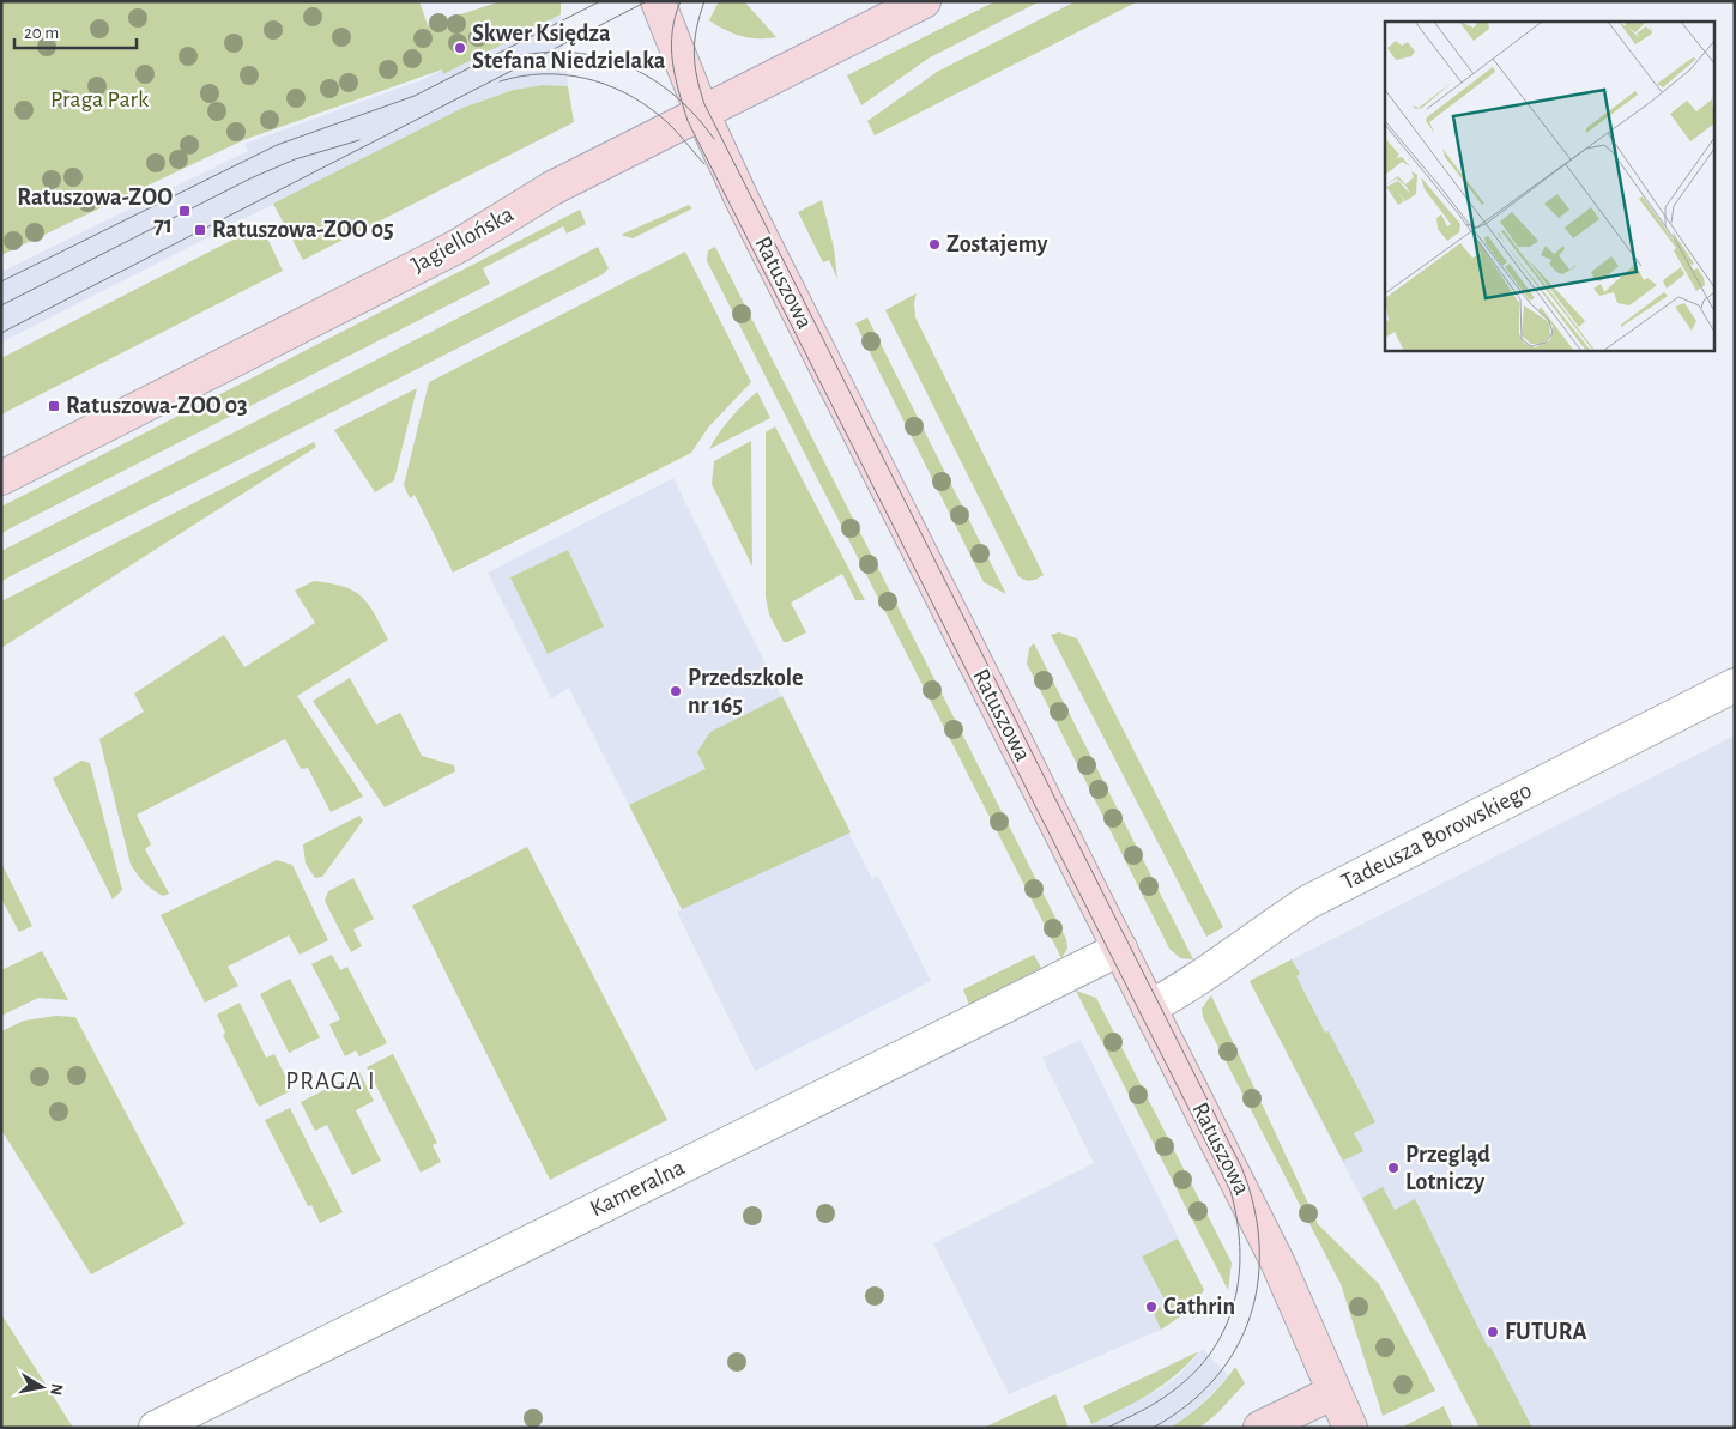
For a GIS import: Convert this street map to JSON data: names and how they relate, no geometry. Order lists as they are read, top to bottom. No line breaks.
{"streets":{"street":["Jagiellońska","Ratuszowa","Tadeusza Borowskiego","Kameralna"]},"crossings":[["Jagiellońska","Ratuszowa"],["Ratuszowa","Tadeusza Borowskiego"],["Ratuszowa","Kameralna"]],"districts":["PRAGA I"],"parks":["Praga Park"],"places":{"other":["Skwer Księdza Stefana Niedzielaka","Zostajemy","Przedszkole nr 165","Przegląd Lotniczy","Cathrin","FUTURA"],"transit":["Ratuszowa-ZOO 71","Ratuszowa-ZOO 05","Ratuszowa-ZOO 03"]},"scale_bar":"20 m","north":"right"}
